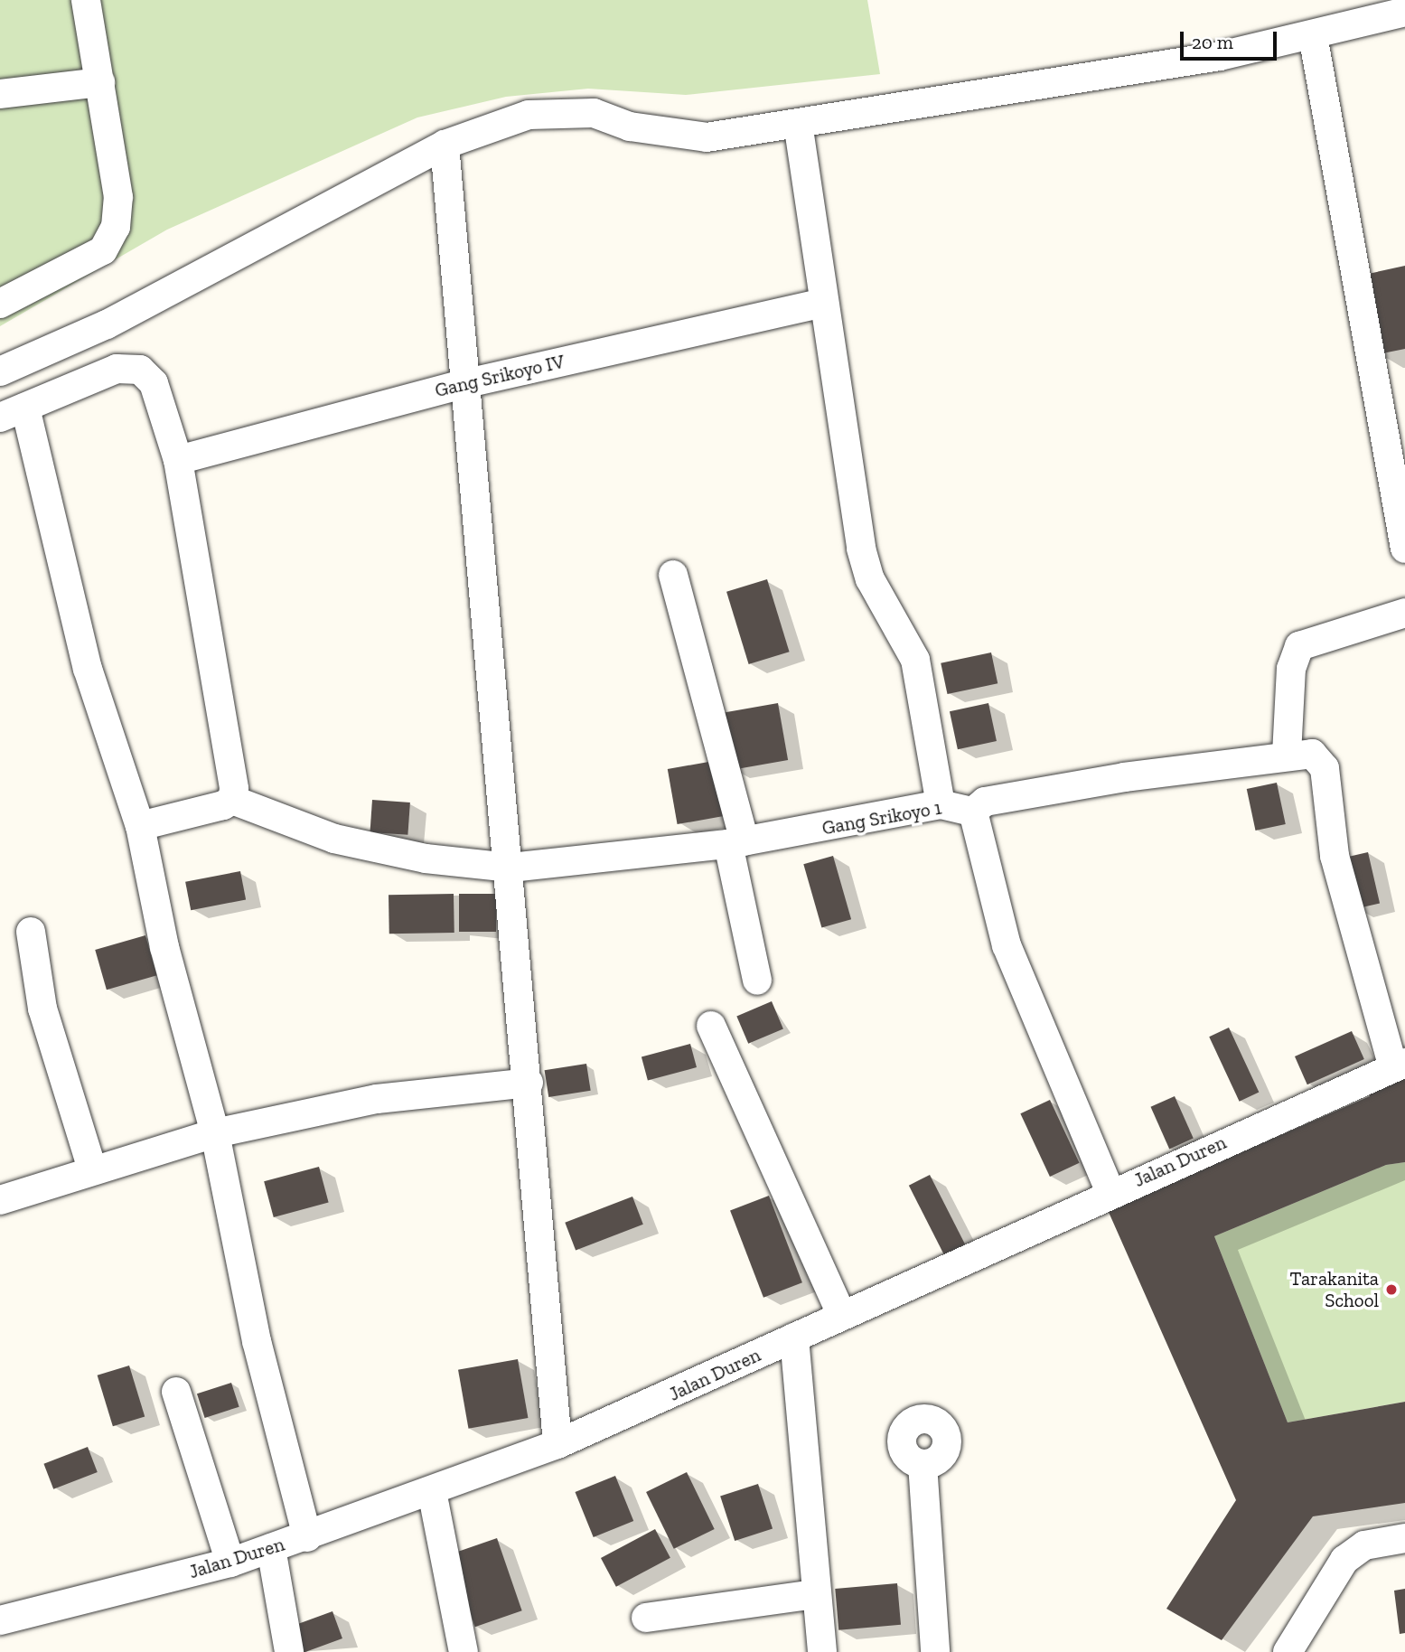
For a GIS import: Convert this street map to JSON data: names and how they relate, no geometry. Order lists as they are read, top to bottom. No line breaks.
{"streets":{"street":["Gang Srikoyo IV","Gang Srikoyo 1","Jalan Duren"]},"places":["Tarakanita School"],"scale_bar":"20 m"}
